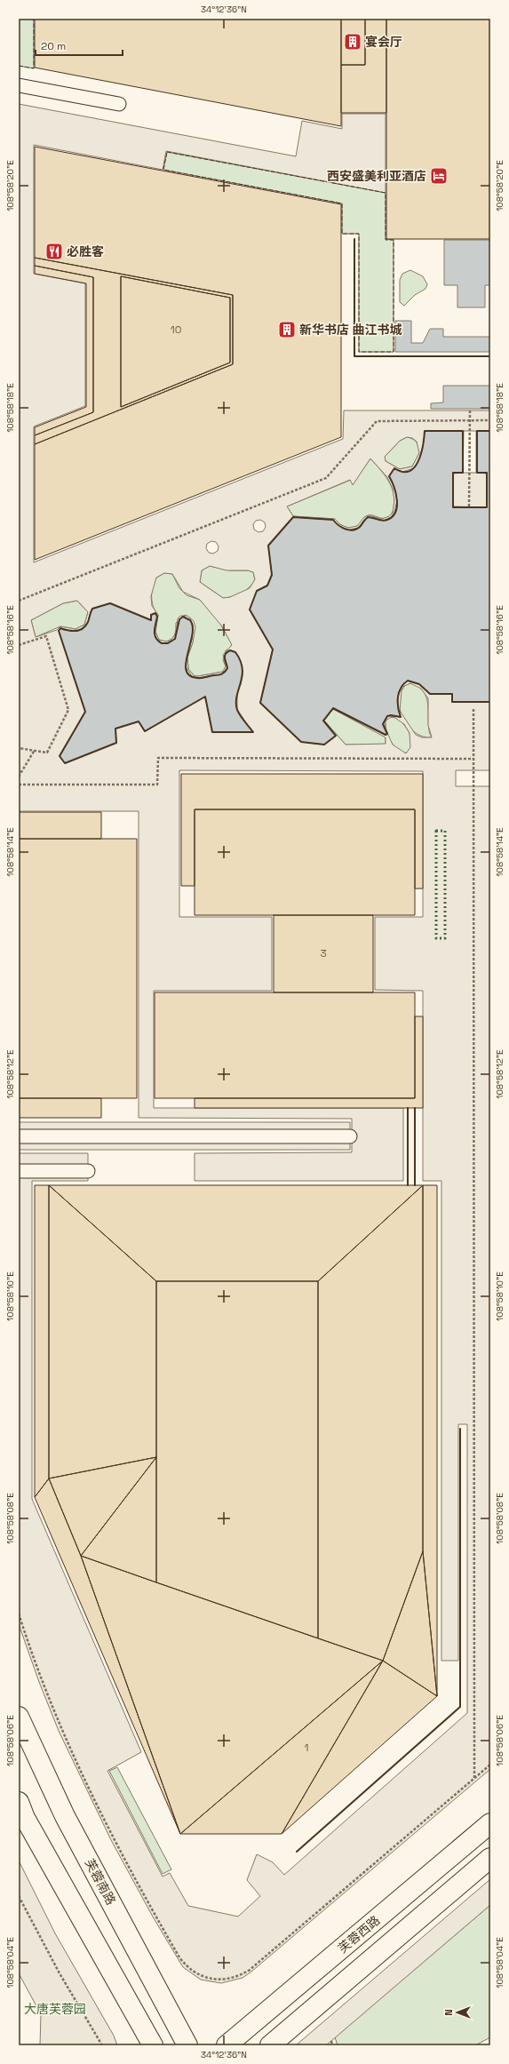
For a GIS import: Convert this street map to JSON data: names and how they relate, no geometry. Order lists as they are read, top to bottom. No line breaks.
{"streets":{"main road":["芙蓉南路","芙蓉西路"]},"parks":["大唐芙蓉园"],"places":{"building":["宴会厅","新华书店 曲江书城"],"hotel":["西安盛美利亚酒店"],"restaurant":["必胜客"]},"house_numbers":["10","3","1"],"scale_bar":"20 m","north":"left","coordinates":["34°12'36\"N","108°58'20\"E","108°58'18\"E","108°58'16\"E","108°58'14\"E","108°58'12\"E","108°58'10\"E","108°58'08\"E","108°58'06\"E","108°58'04\"E"]}
